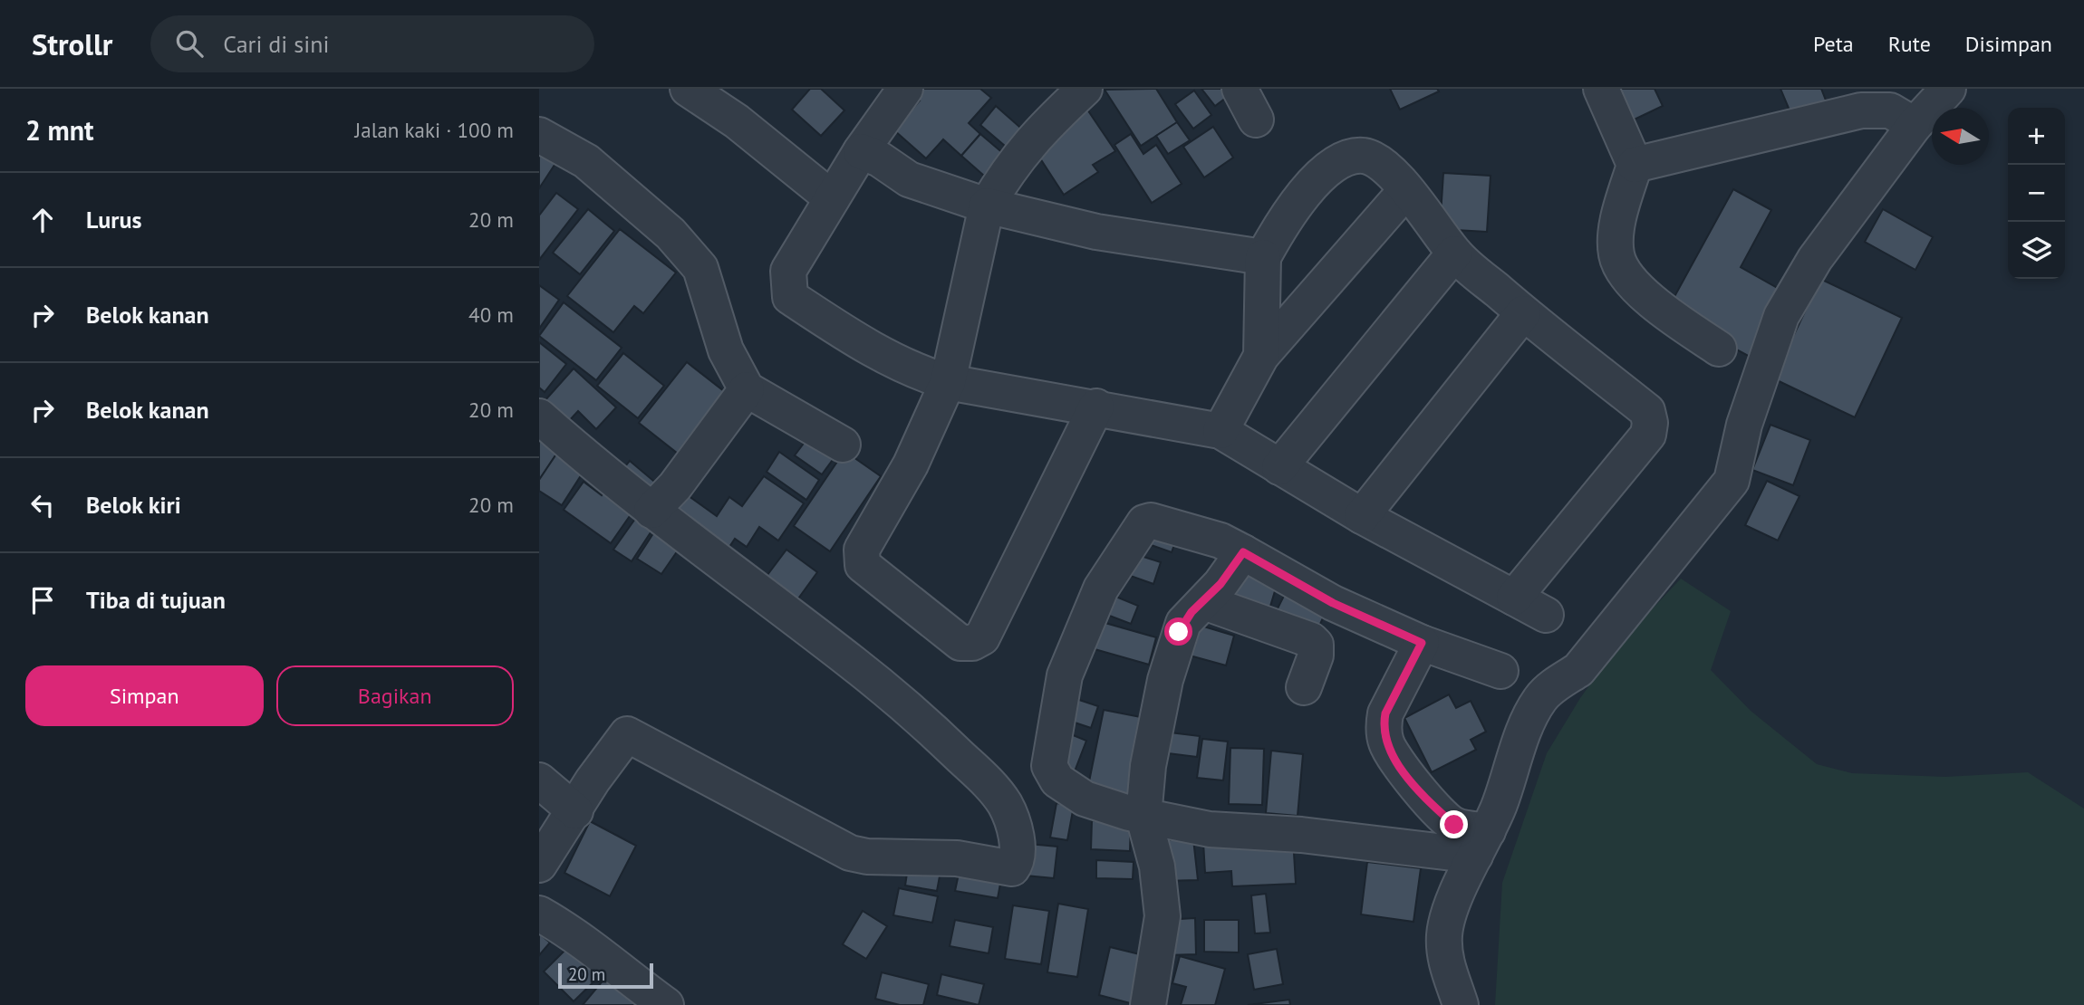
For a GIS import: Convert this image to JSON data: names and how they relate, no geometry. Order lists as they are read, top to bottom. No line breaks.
{"scale_bar":"20 m","north":"left","page":{"header":"Strollr","search":"Cari di sini","nav":["Peta","Rute","Disimpan"],"heading":["2 mnt","Jalan kaki · 100 m"],"map_buttons":["+","−"],"list":[["Lurus","20 m"],["Belok kanan","40 m"],["Belok kanan","20 m"],["Belok kiri","20 m"],"Tiba di tujuan"],"buttons":["Simpan","Bagikan"],"scale":"20 m"}}
